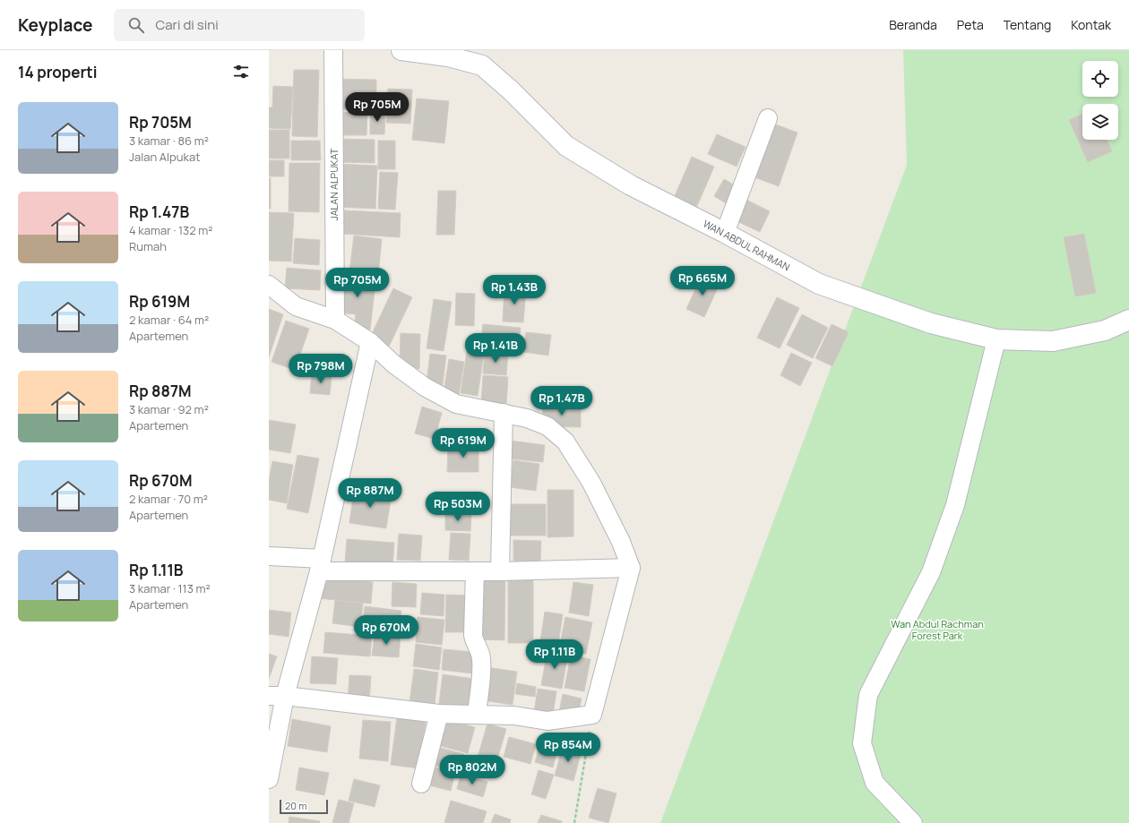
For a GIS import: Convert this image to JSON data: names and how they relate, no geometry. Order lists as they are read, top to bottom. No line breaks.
{"streets":{"street":["JALAN ALPUKAT","WAN ABDUL RAHMAN"]},"parks":["Wan Abdul Rachman Forest Park"],"scale_bar":"20 m","page":{"header":"Keyplace","search":"Cari di sini","nav":["Beranda","Peta","Tentang","Kontak"],"heading":"14 properti","price":["Rp 705M","Rp 665M","Rp 705M","Rp 1.43B","Rp 1.41B","Rp 798M","Rp 1.47B","Rp 619M","Rp 887M","Rp 503M","Rp 670M","Rp 1.11B","Rp 854M","Rp 802M"],"list":[{"name":"Rp 705M","note":"3 kamar · 86 m² · Jalan Alpukat"},{"name":"Rp 1.47B","note":"4 kamar · 132 m² · Rumah"},{"name":"Rp 619M","note":"2 kamar · 64 m² · Apartemen"},{"name":"Rp 887M","note":"3 kamar · 92 m² · Apartemen"},{"name":"Rp 670M","note":"2 kamar · 70 m² · Apartemen"},{"name":"Rp 1.11B","note":"3 kamar · 113 m² · Apartemen"}],"scale":"20 m"}}
